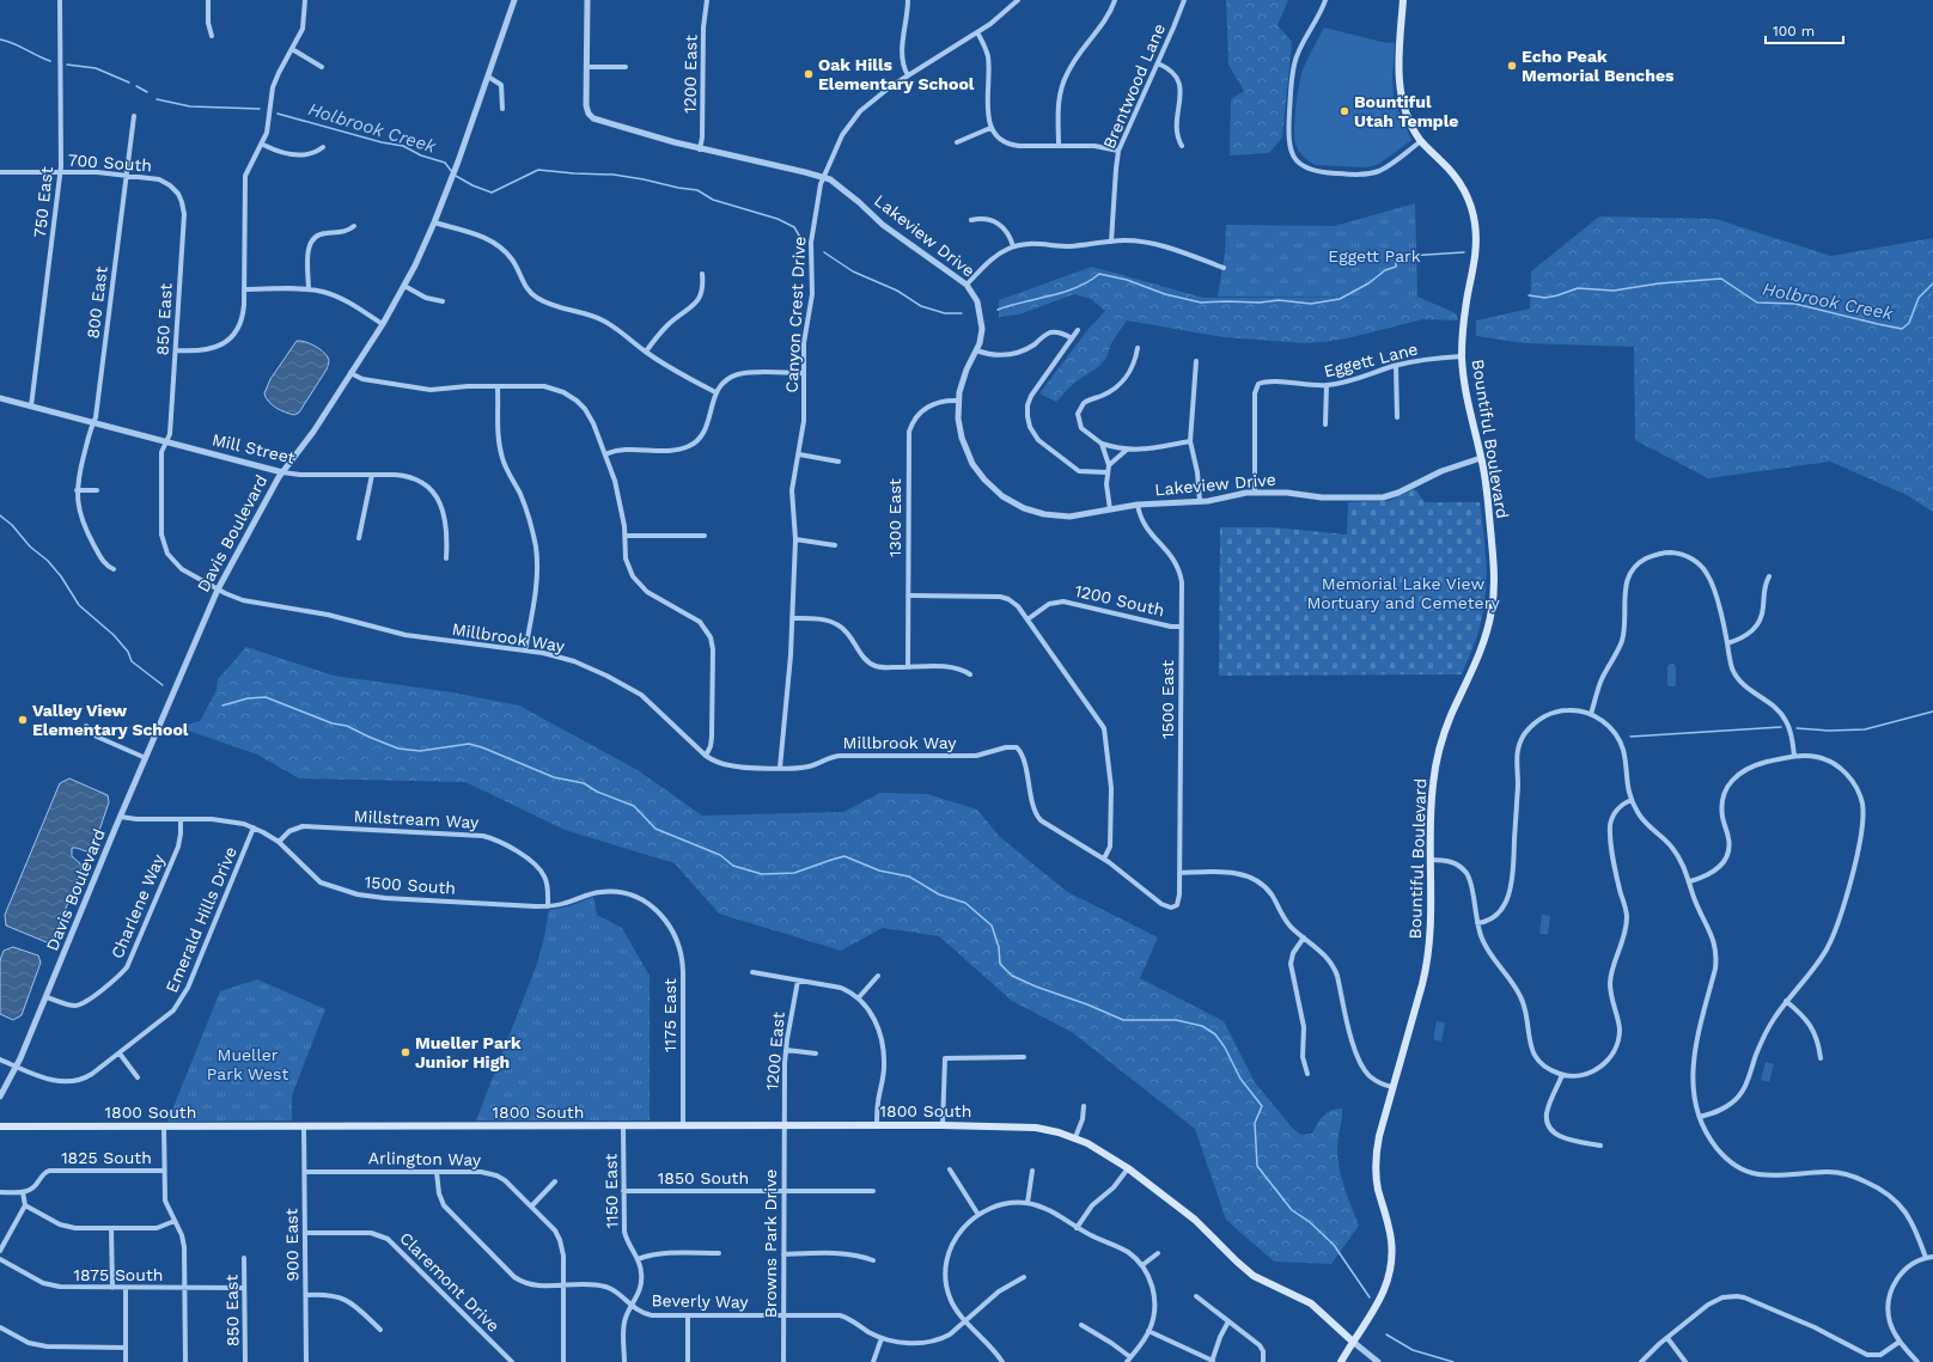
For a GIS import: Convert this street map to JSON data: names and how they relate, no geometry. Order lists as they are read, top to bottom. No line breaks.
{"streets":{"main road":["Bountiful Boulevard","1800 South"],"street":["1200 East","Brentwood Lane","700 South","750 East","Lakeview Drive","800 East","Canyon Crest Drive","850 East","Eggett Lane","Mill Street","1300 East","Davis Boulevard","1200 South","Millbrook Way","1500 East","Millstream Way","1500 South","Charlene Way","Emerald Hills Drive","1175 East","1825 South","Arlington Way","1850 South","1150 East","Browns Park Drive","900 East","1875 South","Claremont Drive","Beverly Way"]},"crossings":[["1200 East","Lakeview Drive"],["1200 East","1800 South"],["1200 East","Browns Park Drive"],["700 South","750 East"],["700 South","800 East"],["700 South","850 East"],["750 East","Mill Street"],["Lakeview Drive","Canyon Crest Drive"],["Lakeview Drive","Eggett Lane"],["Lakeview Drive","Bountiful Boulevard"],["Lakeview Drive","1300 East"],["Lakeview Drive","1500 East"],["800 East","Mill Street"],["Canyon Crest Drive","Millbrook Way"],["850 East","Mill Street"],["850 East","Millbrook Way"],["850 East","1875 South"],["Eggett Lane","Bountiful Boulevard"],["Bountiful Boulevard","1800 South"],["Mill Street","Davis Boulevard"],["Mill Street","Millbrook Way"],["Davis Boulevard","Millbrook Way"],["Davis Boulevard","1500 South"],["Davis Boulevard","Charlene Way"],["Davis Boulevard","Emerald Hills Drive"],["1200 South","1500 East"],["Millbrook Way","1500 East"],["Millstream Way","1500 South"],["1500 South","Charlene Way"],["1500 South","Emerald Hills Drive"],["1500 South","1175 East"],["1175 East","1800 South"],["1800 South","1150 East"],["1800 South","Browns Park Drive"],["1800 South","900 East"],["Arlington Way","900 East"],["Arlington Way","Beverly Way"],["1850 South","1150 East"],["1850 South","Browns Park Drive"],["1150 East","Beverly Way"],["Browns Park Drive","Beverly Way"],["900 East","Claremont Drive"]],"water":["Holbrook Creek"],"parks":["Eggett Park","Memorial Lake View Mortuary and Cemetery","Mueller Park West"],"places":["Echo Peak Memorial Benches","Oak Hills Elementary School","Bountiful Utah Temple","Valley View Elementary School","Mueller Park Junior High"],"scale_bar":"100 m"}
